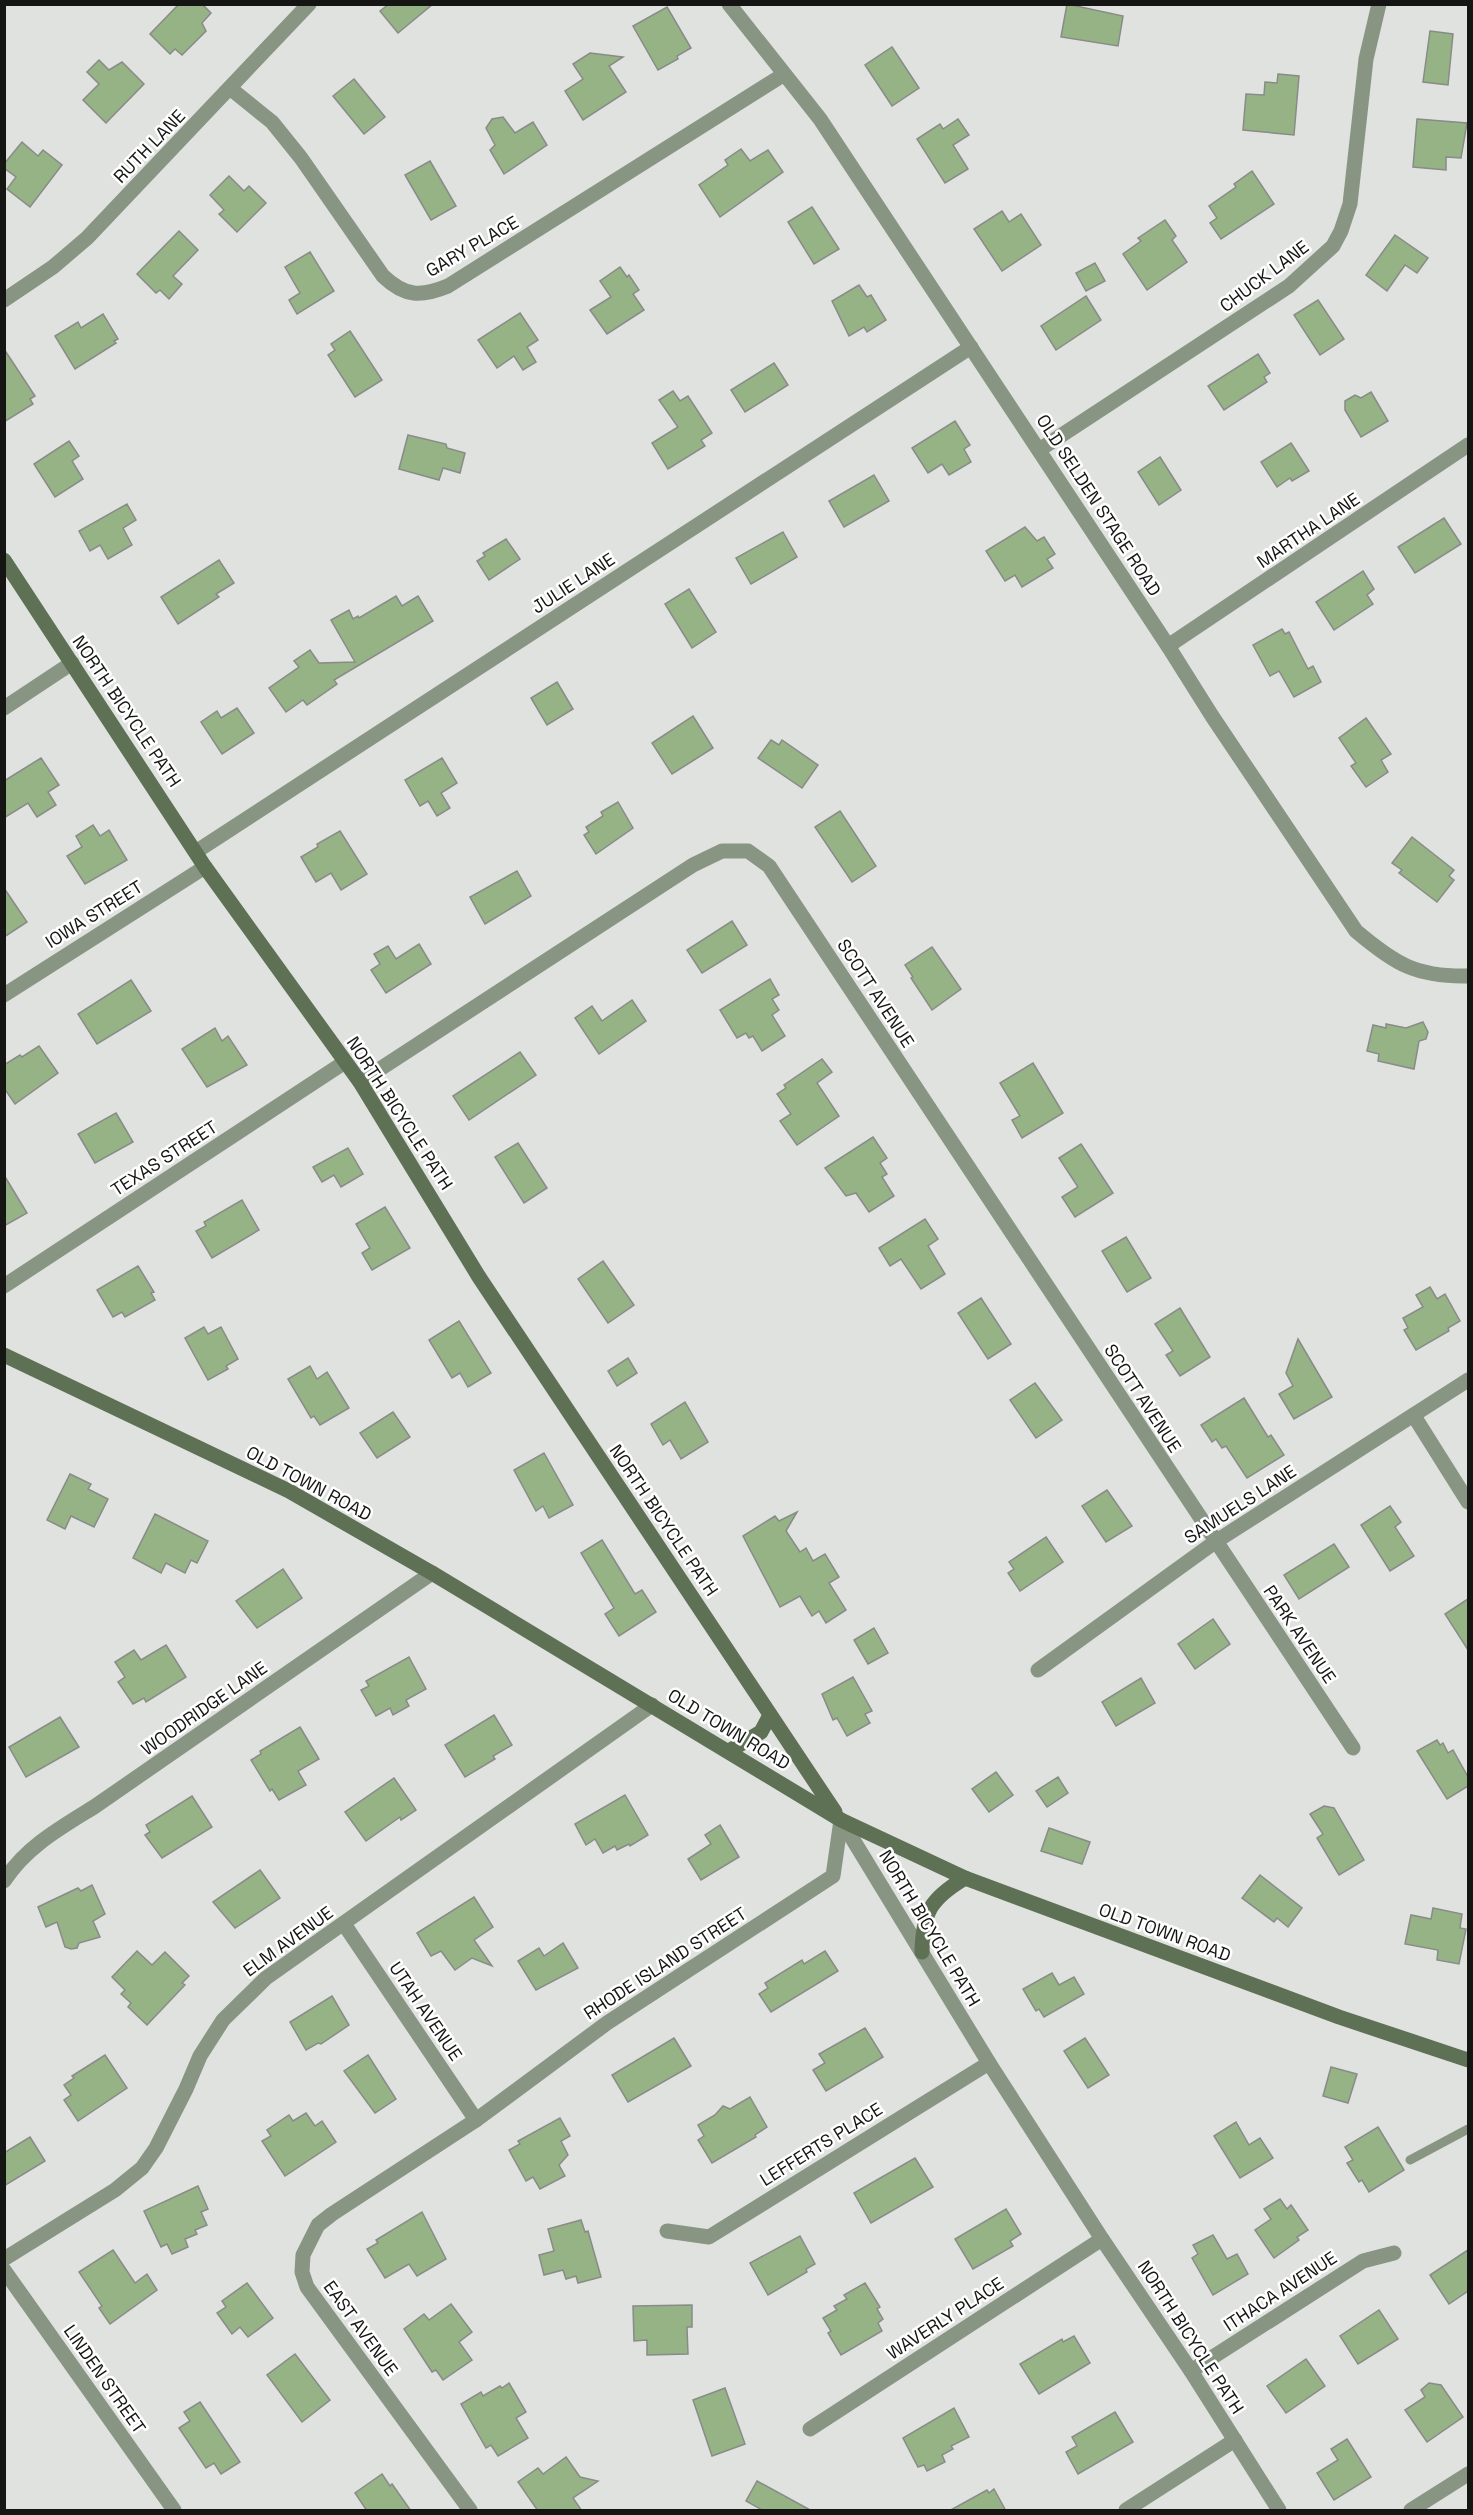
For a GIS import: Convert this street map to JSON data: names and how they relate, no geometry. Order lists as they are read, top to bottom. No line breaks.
{"streets":{"street":["RUTH LANE","GARY PLACE","CHUCK LANE","OLD SELDEN STAGE ROAD","MARTHA LANE","JULIE LANE","NORTH BICYCLE PATH","IOWA STREET","SCOTT AVENUE","TEXAS STREET","OLD TOWN ROAD","SAMUELS LANE","PARK AVENUE","WOODRIDGE LANE","ELM AVENUE","RHODE ISLAND STREET","UTAH AVENUE","LEFFERTS PLACE","ITHACA AVENUE","WAVERLY PLACE","EAST AVENUE","LINDEN STREET"]},"crossings":[["RUTH LANE","GARY PLACE"],["GARY PLACE","OLD SELDEN STAGE ROAD"],["CHUCK LANE","OLD SELDEN STAGE ROAD"],["OLD SELDEN STAGE ROAD","MARTHA LANE"],["OLD SELDEN STAGE ROAD","JULIE LANE"],["JULIE LANE","NORTH BICYCLE PATH"],["NORTH BICYCLE PATH","IOWA STREET"],["NORTH BICYCLE PATH","SCOTT AVENUE"],["NORTH BICYCLE PATH","TEXAS STREET"],["NORTH BICYCLE PATH","OLD TOWN ROAD"],["NORTH BICYCLE PATH","RHODE ISLAND STREET"],["NORTH BICYCLE PATH","LEFFERTS PLACE"],["NORTH BICYCLE PATH","ITHACA AVENUE"],["NORTH BICYCLE PATH","WAVERLY PLACE"],["SCOTT AVENUE","SAMUELS LANE"],["SCOTT AVENUE","PARK AVENUE"],["OLD TOWN ROAD","WOODRIDGE LANE"],["OLD TOWN ROAD","ELM AVENUE"],["OLD TOWN ROAD","RHODE ISLAND STREET"],["SAMUELS LANE","PARK AVENUE"],["ELM AVENUE","UTAH AVENUE"],["RHODE ISLAND STREET","UTAH AVENUE"],["RHODE ISLAND STREET","EAST AVENUE"],["UTAH AVENUE","EAST AVENUE"]]}
